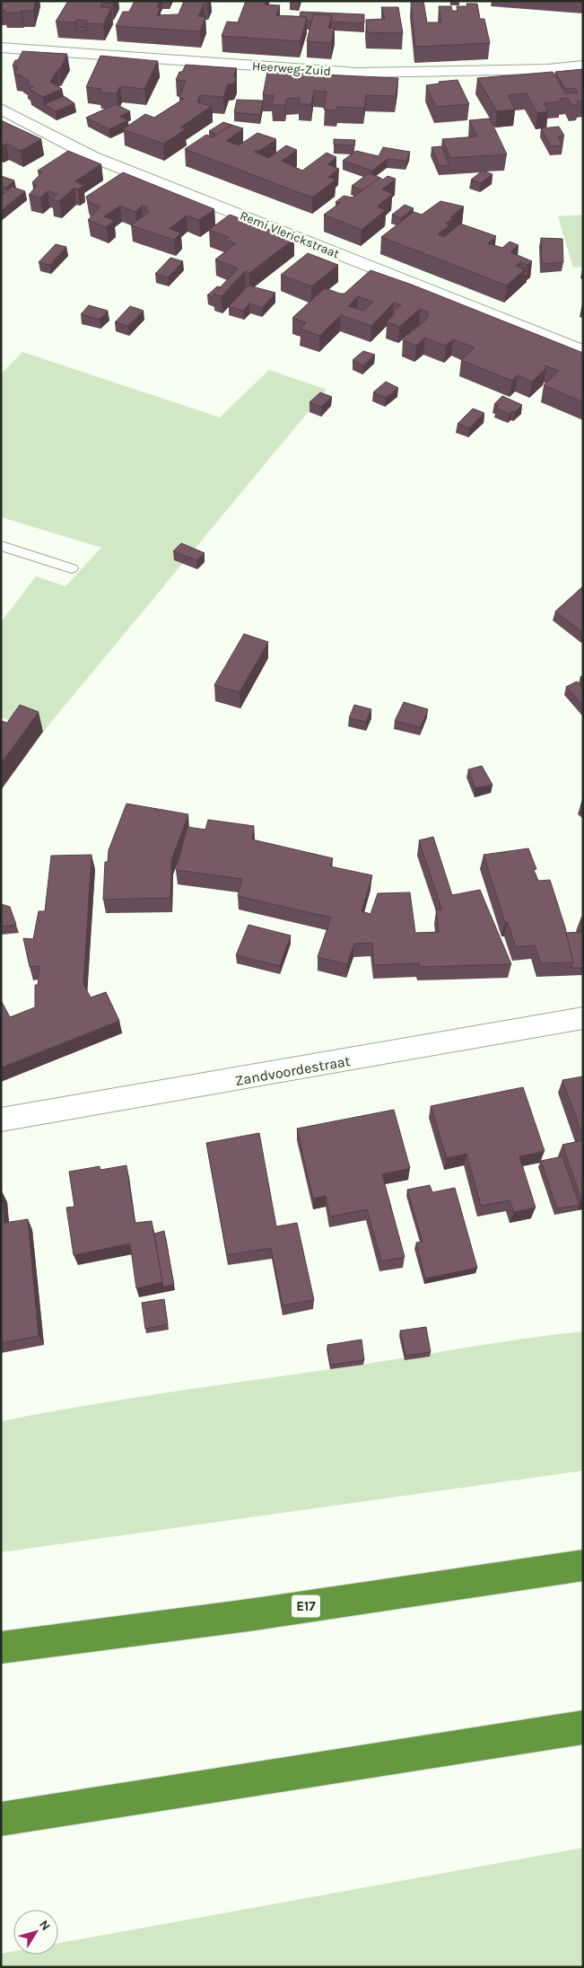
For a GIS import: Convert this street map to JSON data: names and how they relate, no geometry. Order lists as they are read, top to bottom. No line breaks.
{"streets":{"highway":["E17"],"street":["Heerweg-Zuid","Remi Vlerickstraat","Zandvoordestraat"]},"north":"top right"}
